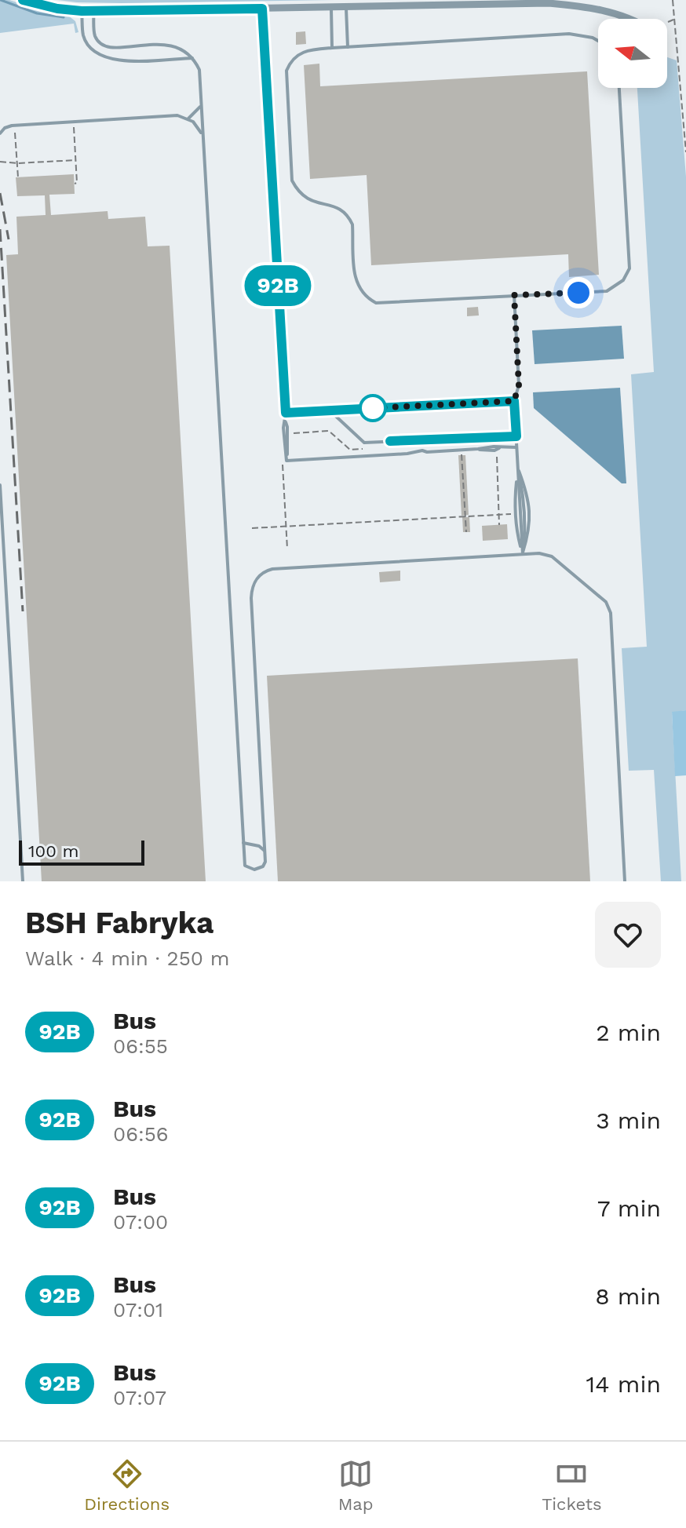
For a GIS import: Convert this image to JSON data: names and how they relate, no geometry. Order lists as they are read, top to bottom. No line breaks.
{"lines":["bus line 92B"],"scale_bar":"100 m","north":"left","page":{"on_map":"92B","scale":"100 m","heading":["BSH Fabryka","Walk · 4 min · 250 m"],"list":[{"mark":"92B","name":"Bus","note":"06:55","value":"2 min"},{"mark":"92B","name":"Bus","note":"06:56","value":"3 min"},{"mark":"92B","name":"Bus","note":"07:00","value":"7 min"},{"mark":"92B","name":"Bus","note":"07:01","value":"8 min"},{"mark":"92B","name":"Bus","note":"07:07","value":"14 min"}],"tabs":["Directions","Map","Tickets"]}}
